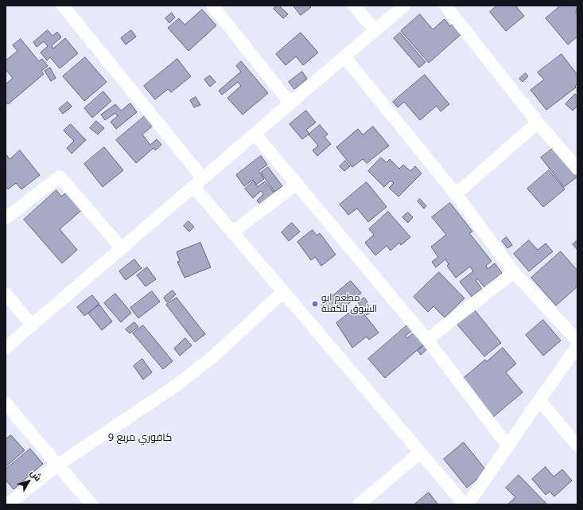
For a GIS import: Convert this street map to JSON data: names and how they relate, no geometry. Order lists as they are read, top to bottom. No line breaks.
{"districts":["كافوري مربع 9"],"places":["مطعم ابو الشوق للكفتة"],"north":"top right"}
